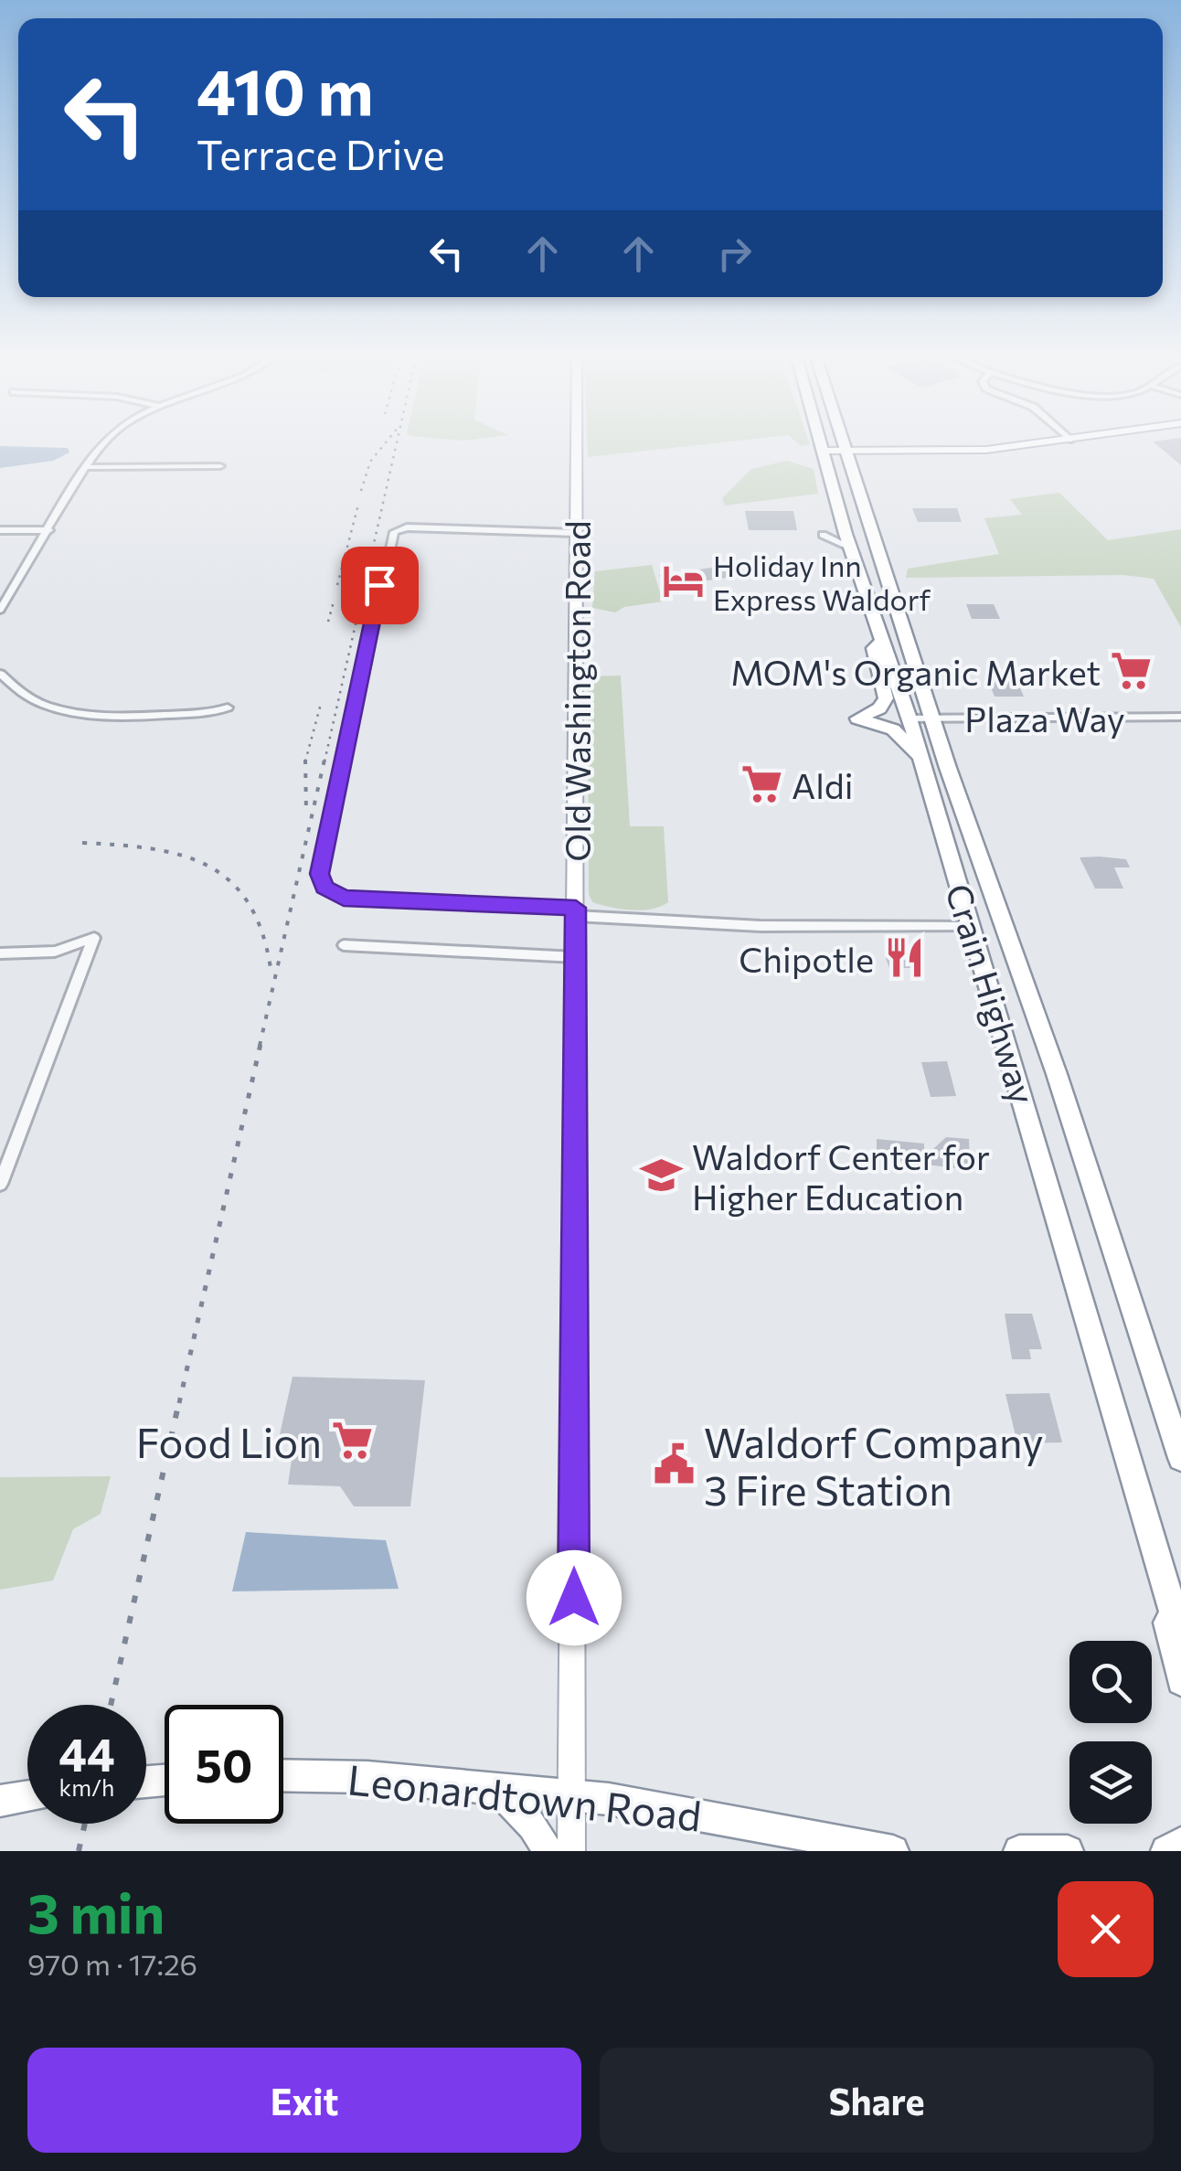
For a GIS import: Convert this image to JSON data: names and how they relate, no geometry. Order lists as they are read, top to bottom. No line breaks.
{"streets":{"highway":["Crain Highway","Leonardtown Road"],"main road":["Old Washington Road"],"street":["Plaza Way"]},"crossings":[["Old Washington Road","Leonardtown Road"],["Plaza Way","Crain Highway"]],"places":{"hotel":["Holiday Inn Express Waldorf"],"supermarket":["MOM's Organic Market","Aldi","Food Lion"],"restaurant":["Chipotle"],"school or university":["Waldorf Center for Higher Education"],"public building":["Waldorf Company 3 Fire Station"]},"page":{"turn":["410 m","Terrace Drive"],"speed":"44 km/h","limit":"50","heading":["3 min","970 m · 17:26"],"buttons":["Exit","Share"]}}
